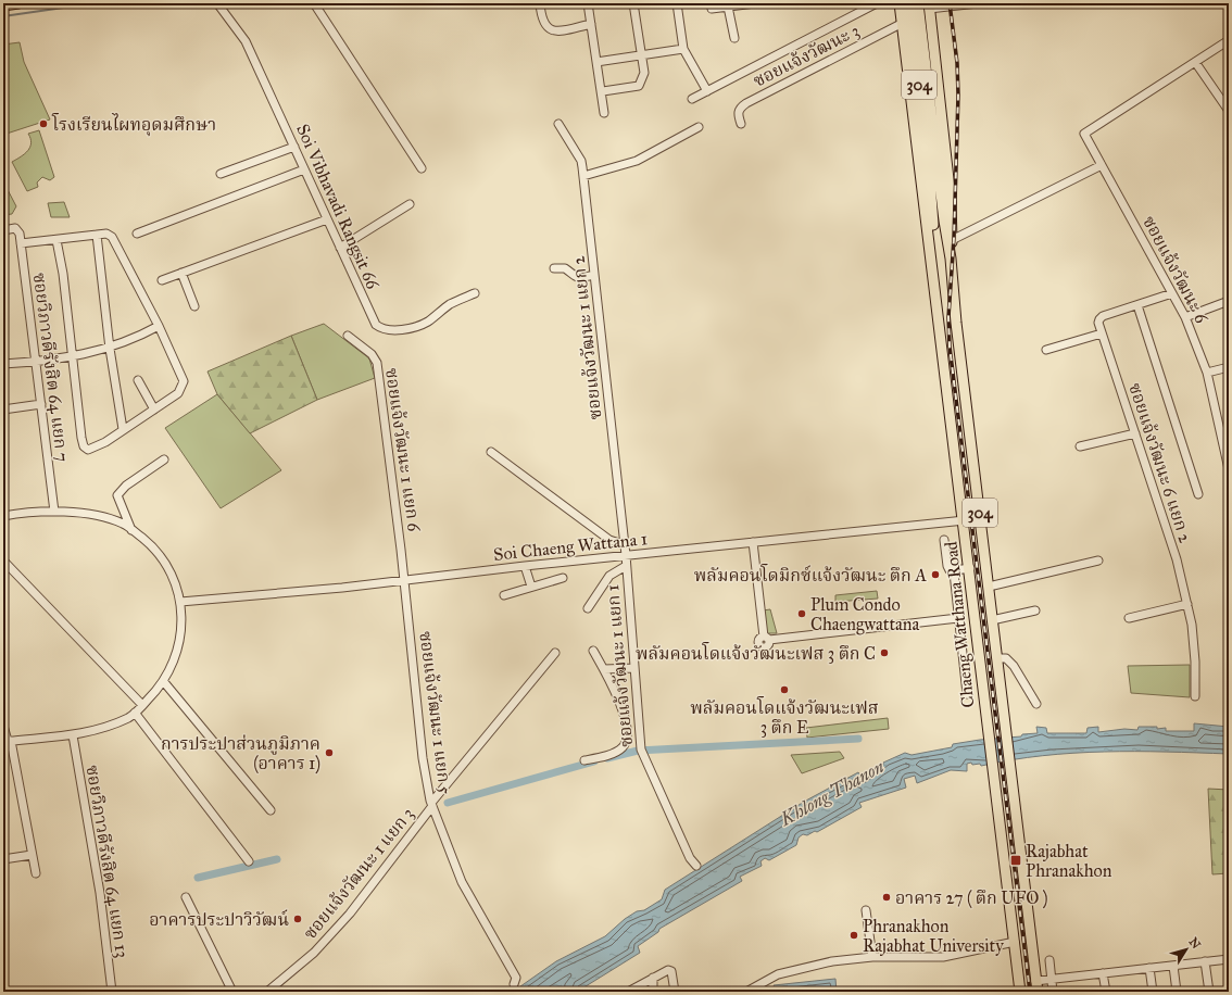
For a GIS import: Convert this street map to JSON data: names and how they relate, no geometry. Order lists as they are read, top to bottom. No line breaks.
{"streets":{"main road":["304","Chaeng Watthana Road"],"street":["ซอยแจ้งวัฒนะ 3","Soi Vibhavadi Rangsit 66","ซอยแจ้งวัฒนะ 6","ซอยแจ้งวัฒนะ 1 แยก 2","ซอยวิภาวดีรังสิต 64 แยก 7","ซอยแจ้งวัฒนะ 1 แยก 6","ซอยแจ้งวัฒนะ 6 แยก 2","Soi Chaeng Wattana 1","ซอยแจ้งวัฒนะ 1 แยก 1","ซอยแจ้งวัฒนะ 1 แยก 5","ซอยวิภาวดีรังสิต 64 แยก 13","ซอยแจ้งวัฒนะ 1 แยก 3"]},"crossings":[["ซอยแจ้งวัฒนะ 3","Chaeng Watthana Road"],["ซอยแจ้งวัฒนะ 1 แยก 2","Soi Chaeng Wattana 1"],["ซอยแจ้งวัฒนะ 1 แยก 2","ซอยแจ้งวัฒนะ 1 แยก 1"],["ซอยแจ้งวัฒนะ 1 แยก 6","Soi Chaeng Wattana 1"],["ซอยแจ้งวัฒนะ 1 แยก 6","ซอยแจ้งวัฒนะ 1 แยก 5"],["Soi Chaeng Wattana 1","Chaeng Watthana Road"],["Soi Chaeng Wattana 1","ซอยแจ้งวัฒนะ 1 แยก 1"],["Soi Chaeng Wattana 1","ซอยแจ้งวัฒนะ 1 แยก 5"],["ซอยแจ้งวัฒนะ 1 แยก 5","ซอยแจ้งวัฒนะ 1 แยก 3"]],"water":["Khlong Thanon"],"places":{"other":["โรงเรียนไผทอุดมศึกษา","พลัมคอนโดมิกซ์แจ้งวัฒนะ ตึก A","Plum Condo Chaengwattana","พลัมคอนโดแจ้งวัฒนะเฟส 3 ตึก C","พลัมคอนโดแจ้งวัฒนะเฟส 3 ตึก E","การประปาส่วนภูมิภาค (อาคาร 1)","อาคาร 27 ( ตึก UFO )","อาคารประปาวิวัฒน์","Phranakhon Rajabhat University"],"transit":["Rajabhat Phranakhon"]},"north":"top right"}
